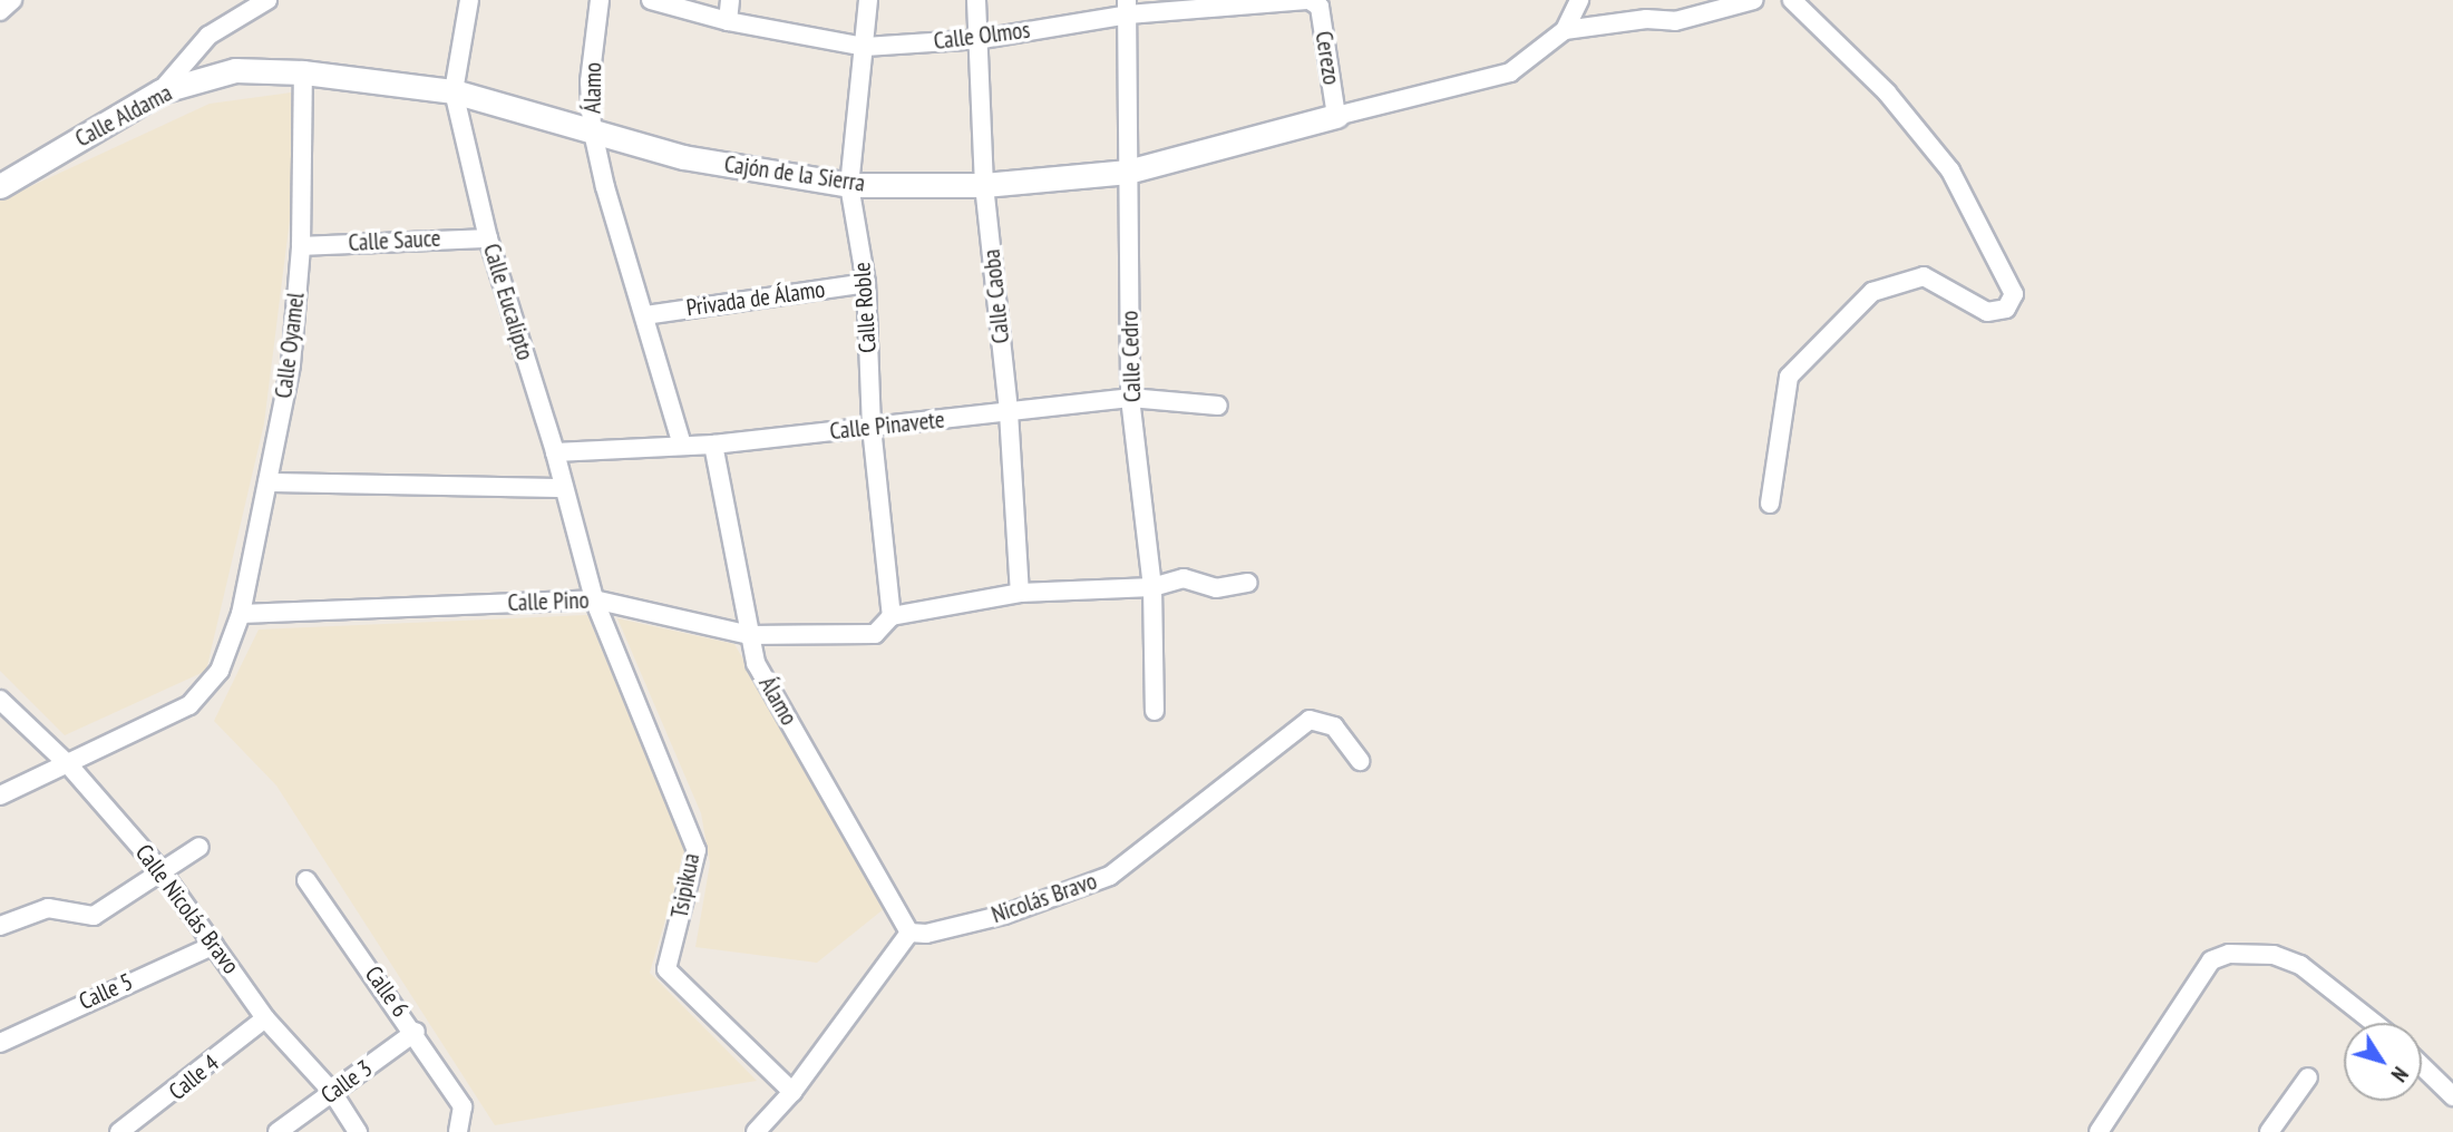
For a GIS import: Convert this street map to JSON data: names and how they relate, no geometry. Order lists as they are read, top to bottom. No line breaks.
{"streets":{"street":["Calle Olmos","Cerezo","Álamo","Calle Aldama","Cajón de la Sierra","Calle Sauce","Calle Caoba","Privada de Álamo","Calle Eucalipto","Calle Roble","Calle Oyamel","Calle Cedro","Calle Pinavete","Calle Pino","Tsipikua","Nicolás Bravo","Calle Nicolás Bravo","Calle 5","Calle 6","Calle 4","Calle 3"]},"crossings":[["Calle Olmos","Cerezo"],["Calle Olmos","Calle Caoba"],["Calle Olmos","Calle Roble"],["Calle Olmos","Calle Cedro"],["Cerezo","Cajón de la Sierra"],["Álamo","Cajón de la Sierra"],["Álamo","Privada de Álamo"],["Álamo","Calle Pinavete"],["Álamo","Calle Pino"],["Álamo","Nicolás Bravo"],["Calle Aldama","Cajón de la Sierra"],["Calle Aldama","Calle Oyamel"],["Cajón de la Sierra","Calle Caoba"],["Cajón de la Sierra","Calle Eucalipto"],["Cajón de la Sierra","Calle Roble"],["Cajón de la Sierra","Calle Oyamel"],["Cajón de la Sierra","Calle Cedro"],["Calle Sauce","Calle Eucalipto"],["Calle Sauce","Calle Oyamel"],["Calle Caoba","Calle Pinavete"],["Calle Caoba","Calle Pino"],["Privada de Álamo","Calle Roble"],["Calle Eucalipto","Calle Pinavete"],["Calle Eucalipto","Calle Pino"],["Calle Eucalipto","Tsipikua"],["Calle Roble","Calle Pinavete"],["Calle Roble","Calle Pino"],["Calle Oyamel","Calle Pino"],["Calle Cedro","Calle Pinavete"],["Calle Cedro","Calle Pino"],["Calle Pino","Tsipikua"],["Calle Nicolás Bravo","Calle 5"],["Calle Nicolás Bravo","Calle 4"],["Calle Nicolás Bravo","Calle 3"],["Calle 6","Calle 3"]],"north":"bottom right"}
